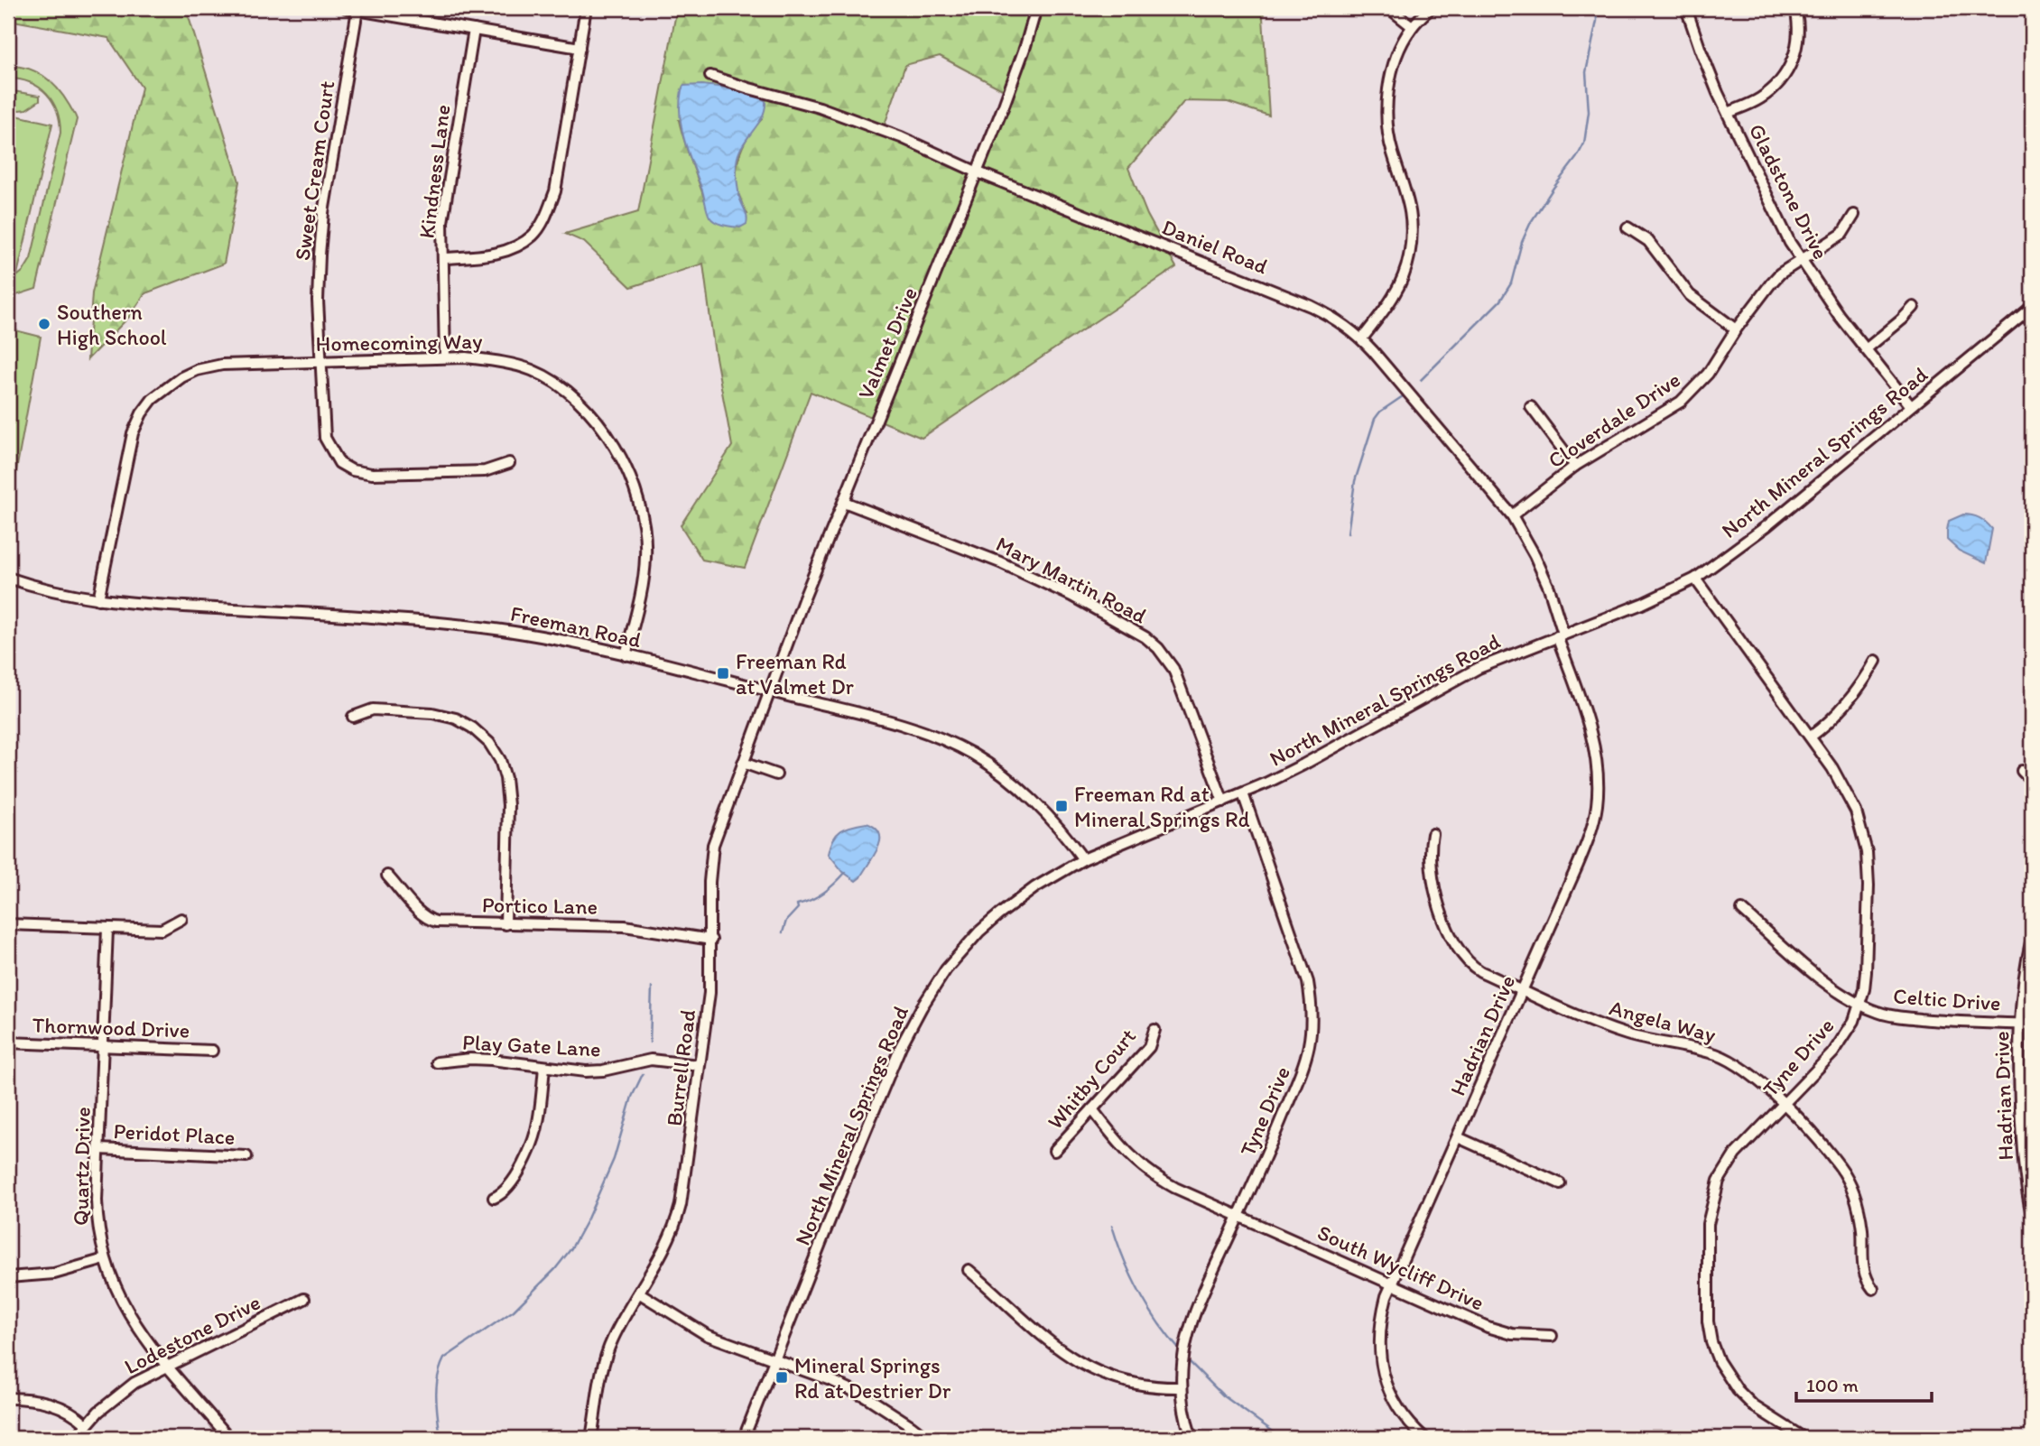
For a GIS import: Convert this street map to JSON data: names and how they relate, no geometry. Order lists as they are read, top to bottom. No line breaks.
{"streets":{"street":["Sweet Cream Court","Kindness Lane","Gladstone Drive","Daniel Road","Homecoming Way","Valmet Drive","Cloverdale Drive","North Mineral Springs Road","Mary Martin Road","Freeman Road","Portico Lane","Celtic Drive","Angela Way","Thornwood Drive","Hadrian Drive","Play Gate Lane","Tyne Drive","Burrell Road","Whitby Court","Peridot Place","Quartz Drive","South Wycliff Drive","Lodestone Drive"]},"crossings":[["Sweet Cream Court","Homecoming Way"],["Kindness Lane","Homecoming Way"],["Gladstone Drive","Cloverdale Drive"],["Gladstone Drive","North Mineral Springs Road"],["Daniel Road","Valmet Drive"],["Daniel Road","Cloverdale Drive"],["Daniel Road","North Mineral Springs Road"],["Daniel Road","Hadrian Drive"],["Homecoming Way","Freeman Road"],["Valmet Drive","Mary Martin Road"],["Valmet Drive","Freeman Road"],["Valmet Drive","Burrell Road"],["North Mineral Springs Road","Mary Martin Road"],["North Mineral Springs Road","Freeman Road"],["North Mineral Springs Road","Hadrian Drive"],["North Mineral Springs Road","Tyne Drive"],["Freeman Road","Burrell Road"],["Portico Lane","Burrell Road"],["Celtic Drive","Hadrian Drive"],["Celtic Drive","Tyne Drive"],["Angela Way","Hadrian Drive"],["Angela Way","Tyne Drive"],["Thornwood Drive","Quartz Drive"],["Hadrian Drive","South Wycliff Drive"],["Play Gate Lane","Burrell Road"],["Tyne Drive","South Wycliff Drive"],["Whitby Court","South Wycliff Drive"],["Peridot Place","Quartz Drive"],["Quartz Drive","Lodestone Drive"]],"places":{"other":["Southern High School"],"transit":["Freeman Rd at Valmet Dr","Freeman Rd at Mineral Springs Rd","Mineral Springs Rd at Destrier Dr"]},"scale_bar":"100 m"}
